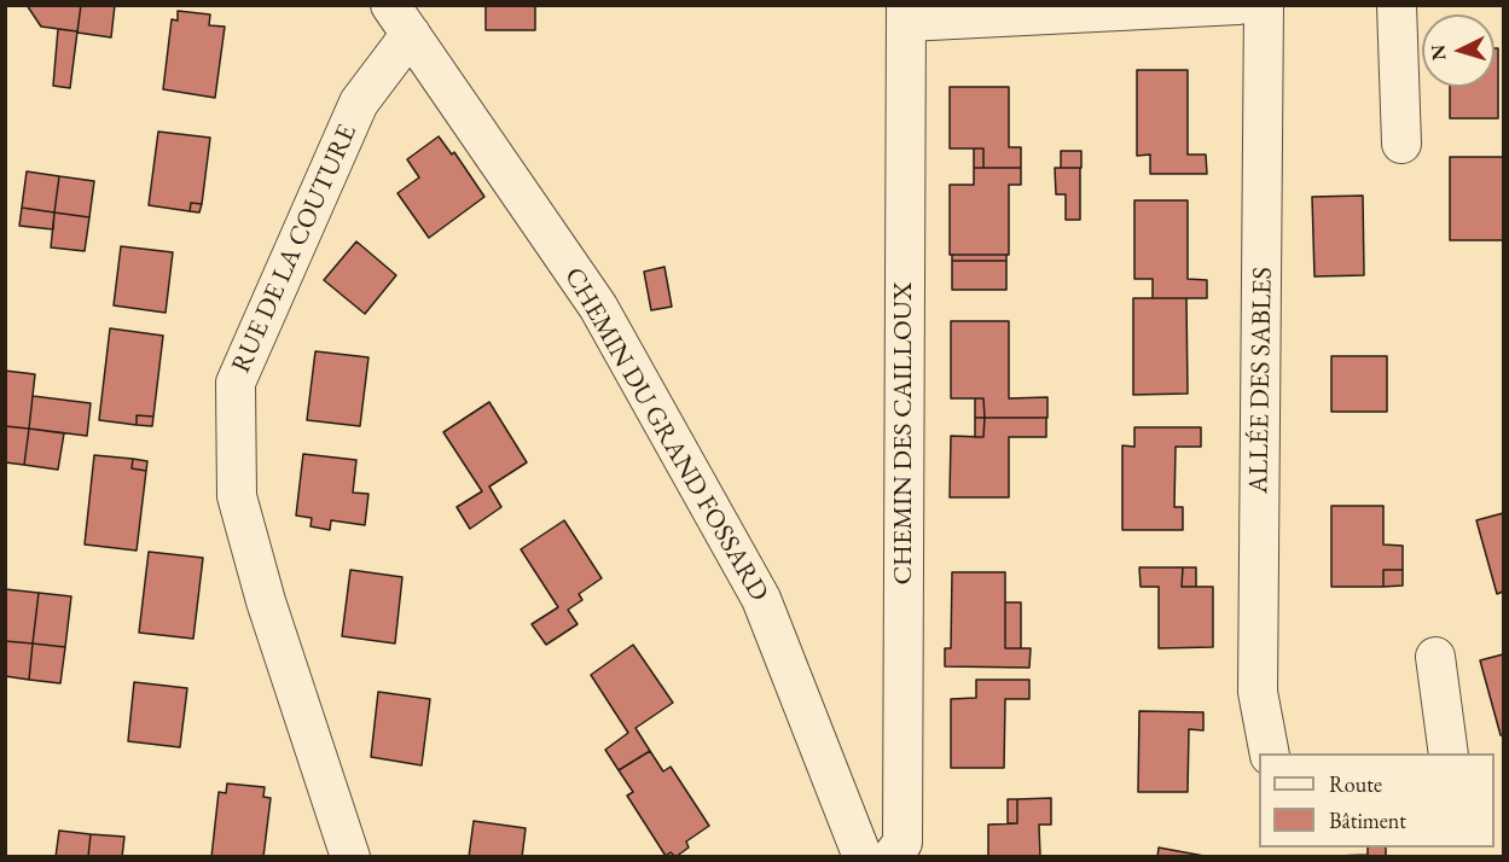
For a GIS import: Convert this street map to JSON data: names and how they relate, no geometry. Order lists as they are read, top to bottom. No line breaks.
{"streets":{"street":["RUE DE LA COUTURE","ALLÉE DES SABLES","CHEMIN DES CAILLOUX","CHEMIN DU GRAND FOSSARD"]},"crossings":[["RUE DE LA COUTURE","CHEMIN DU GRAND FOSSARD"]],"legend":["Route","Bâtiment"],"north":"left"}
